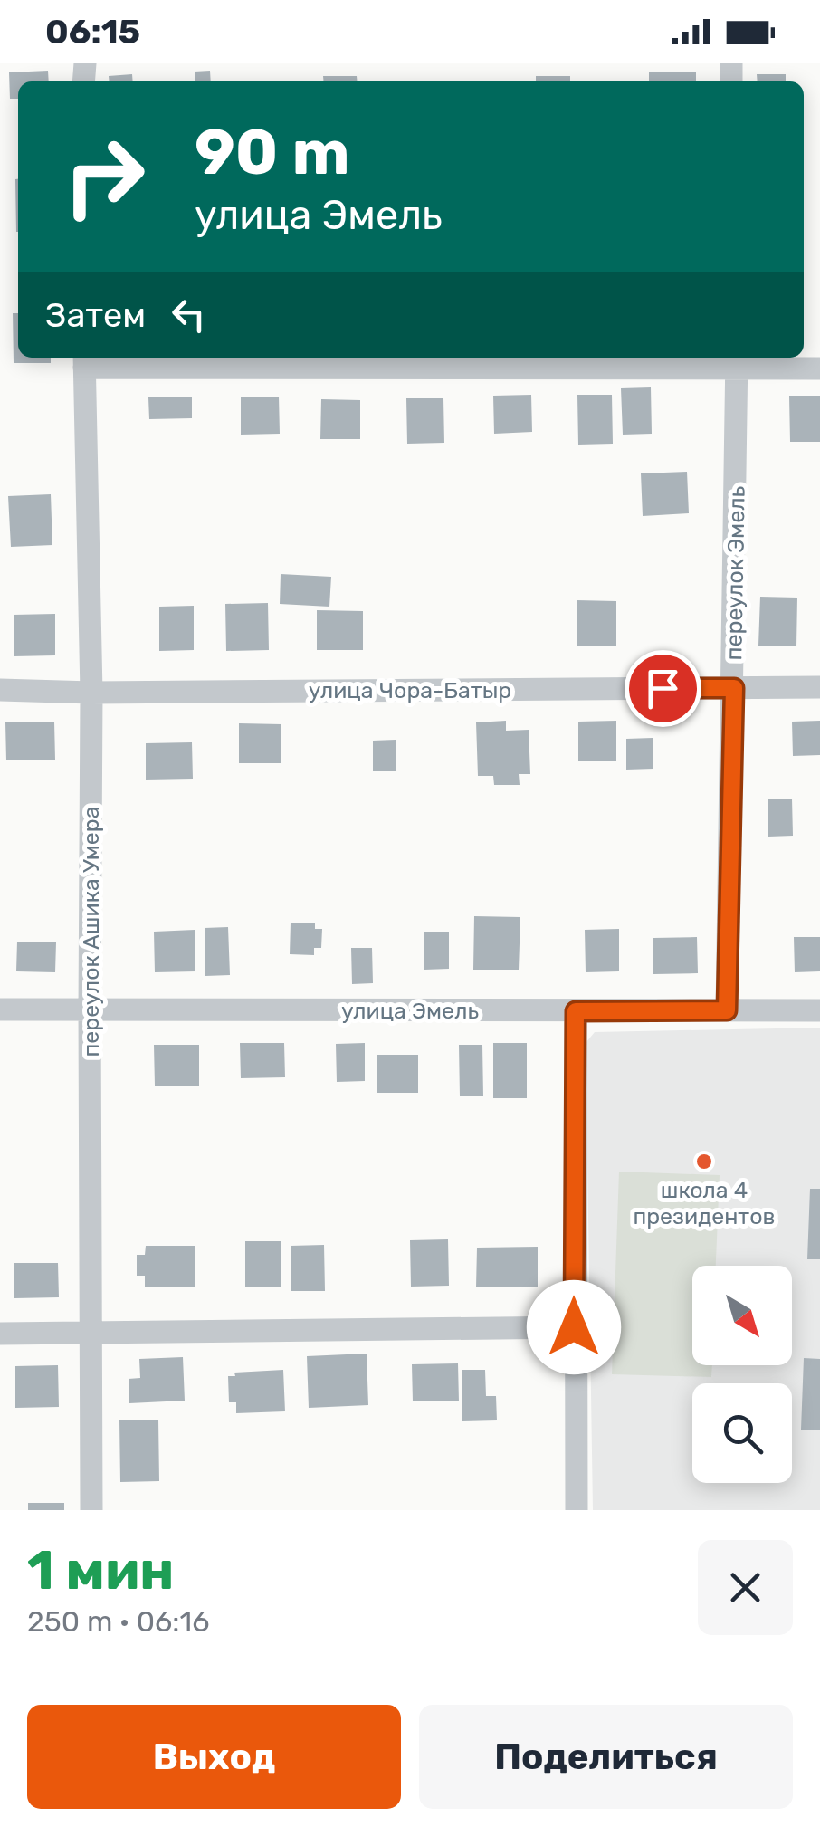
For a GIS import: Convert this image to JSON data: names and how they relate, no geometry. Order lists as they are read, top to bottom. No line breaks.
{"streets":{"street":["переулок Эмель","улица Чора-Батыр","переулок Ашика Умера","улица Эмель"]},"crossings":[["переулок Эмель","улица Чора-Батыр"],["переулок Эмель","улица Эмель"],["улица Чора-Батыр","переулок Ашика Умера"],["переулок Ашика Умера","улица Эмель"]],"places":["школа 4 президентов"],"north":"bottom right","page":{"status":"06:15","turn":["90 m","улица Эмель"],"then":"Затем","heading":["1 мин","250 m · 06:16"],"buttons":["Выход","Поделиться"]}}
